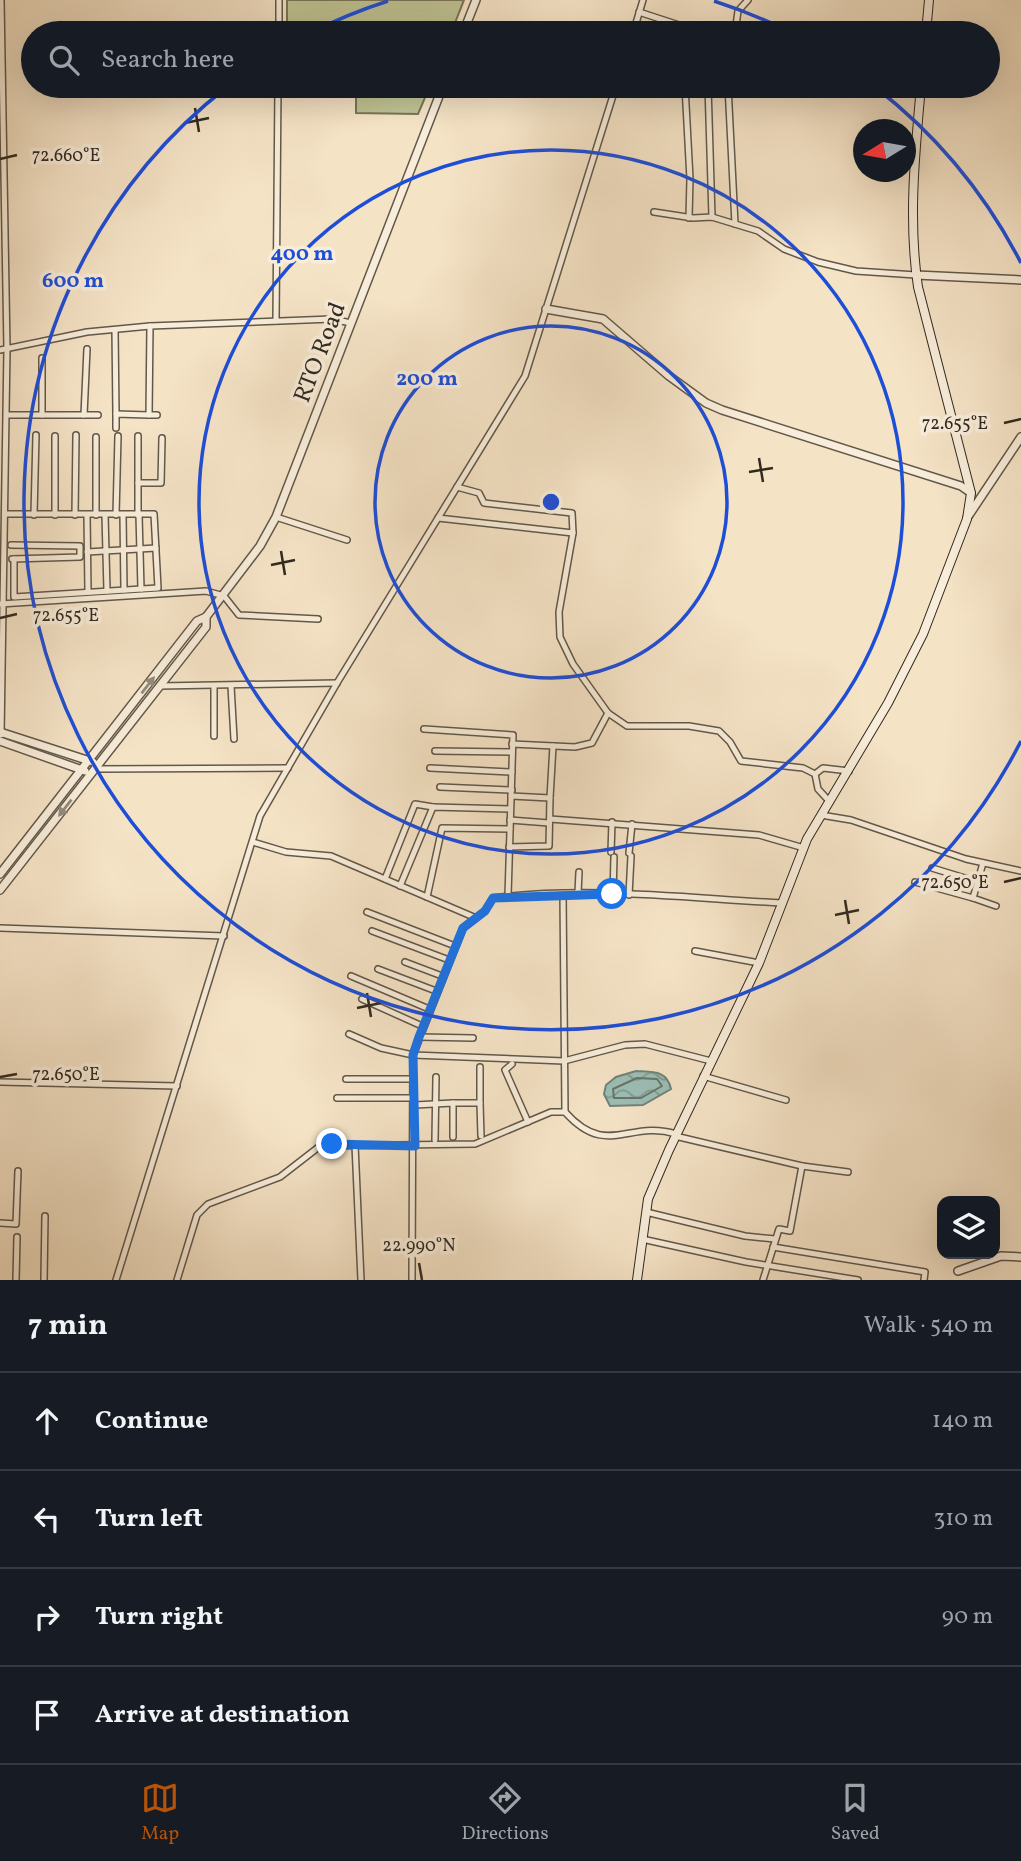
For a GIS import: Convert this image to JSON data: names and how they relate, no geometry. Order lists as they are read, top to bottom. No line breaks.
{"streets":{"street":["RTO Road"]},"north":"left","page":{"search":"Search here","heading":["7 min","Walk · 540 m"],"list":[["Continue","140 m"],["Turn left","310 m"],["Turn right","90 m"],"Arrive at destination"],"nav":["Map","Directions","Saved"]},"coordinates":["72.660°E","72.655°E","72.650°E","22.990°N"],"rings":["400 m","600 m","200 m"]}
